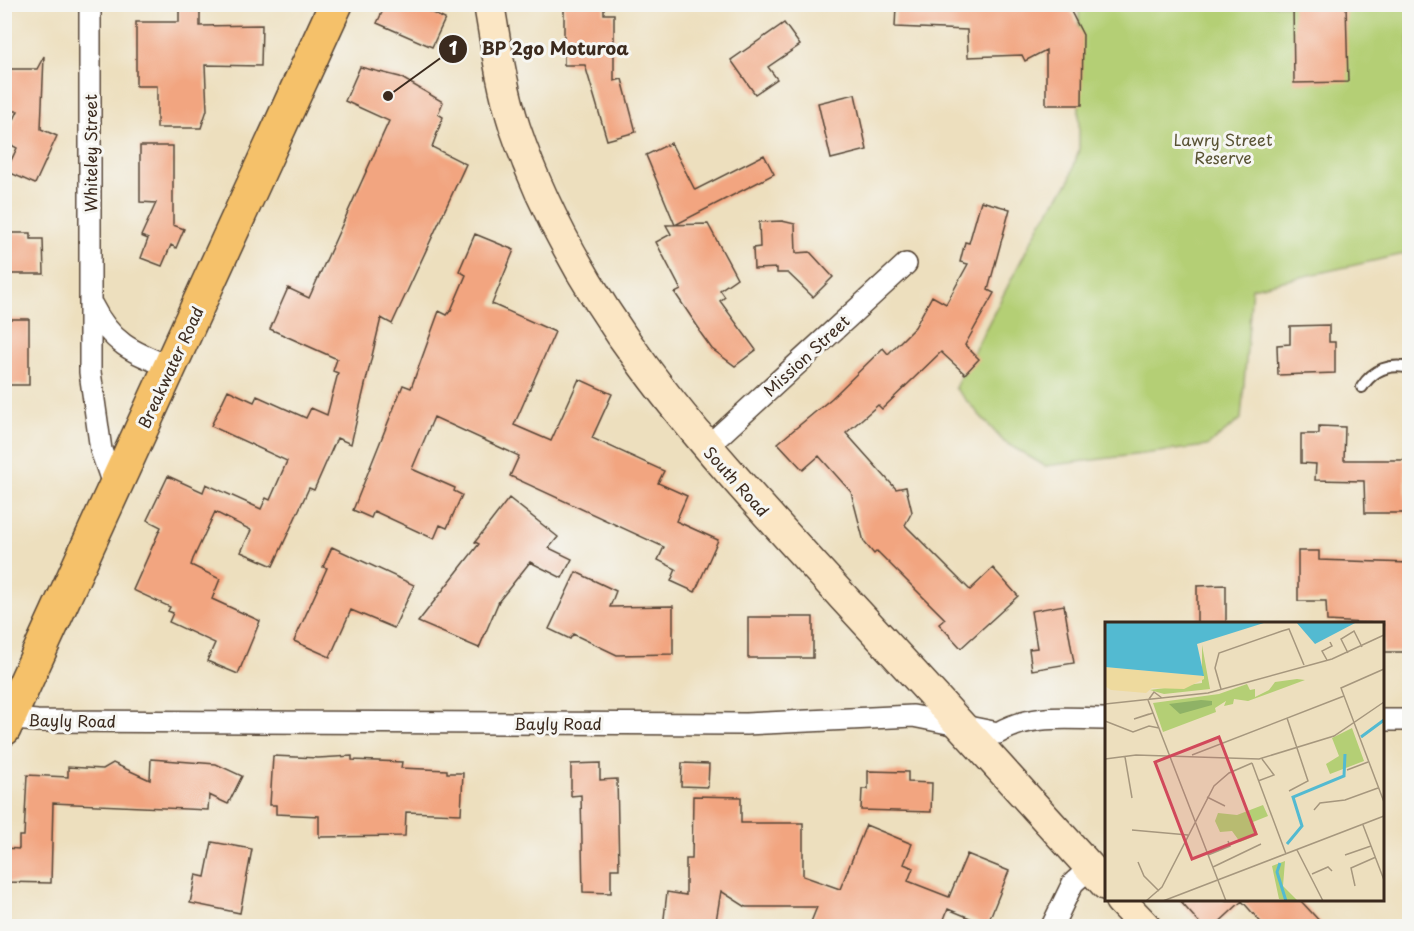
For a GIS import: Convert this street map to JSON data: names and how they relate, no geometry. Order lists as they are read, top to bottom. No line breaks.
{"streets":{"highway":["Breakwater Road"],"street":["Whiteley Street","Mission Street","South Road","Bayly Road"]},"crossings":[["Whiteley Street","Breakwater Road"],["Mission Street","South Road"],["Breakwater Road","Bayly Road"],["South Road","Bayly Road"]],"parks":["Lawry Street Reserve"],"places":["BP 2go Moturoa"]}
